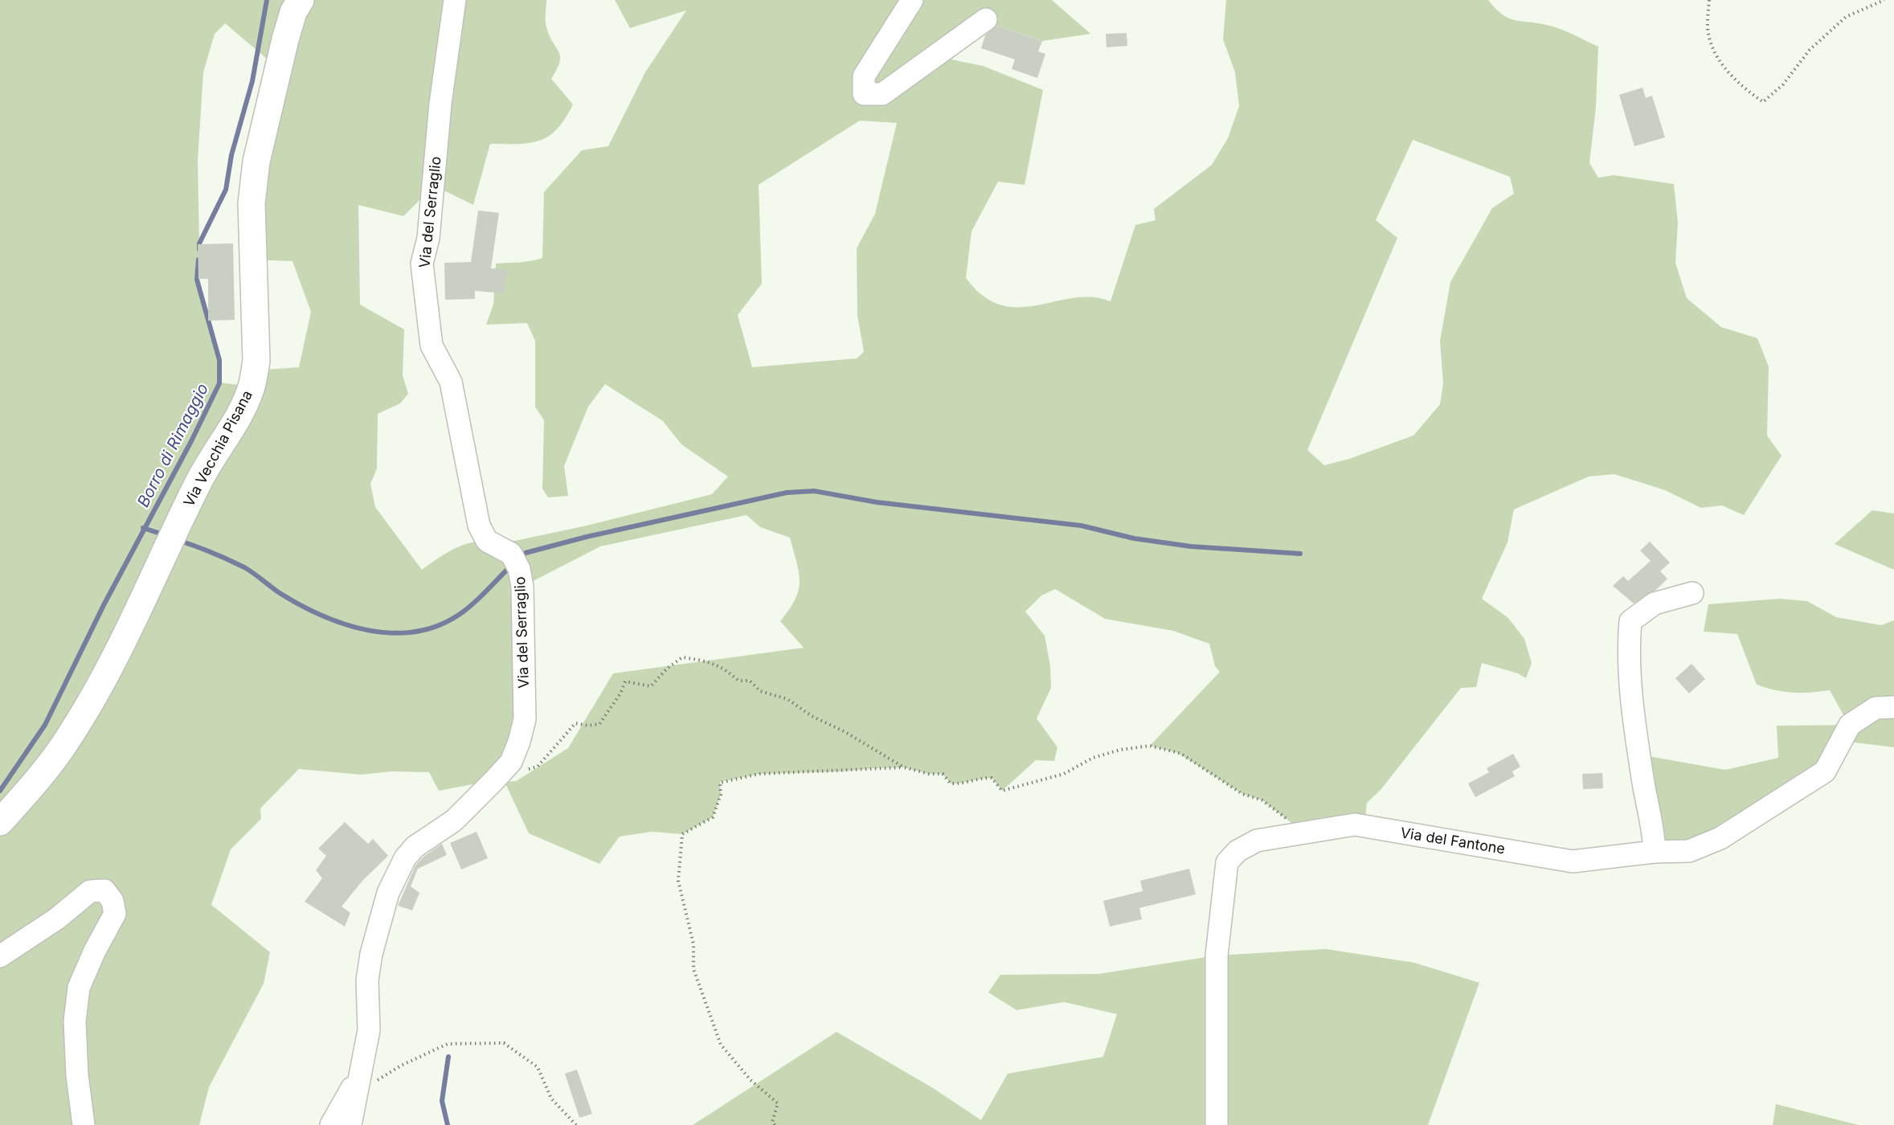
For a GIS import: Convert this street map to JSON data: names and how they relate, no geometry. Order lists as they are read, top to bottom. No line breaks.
{"streets":{"main road":["Via Vecchia Pisana"],"street":["Via del Serraglio","Via del Fantone"]},"water":["Borro di Rimaggio"]}
